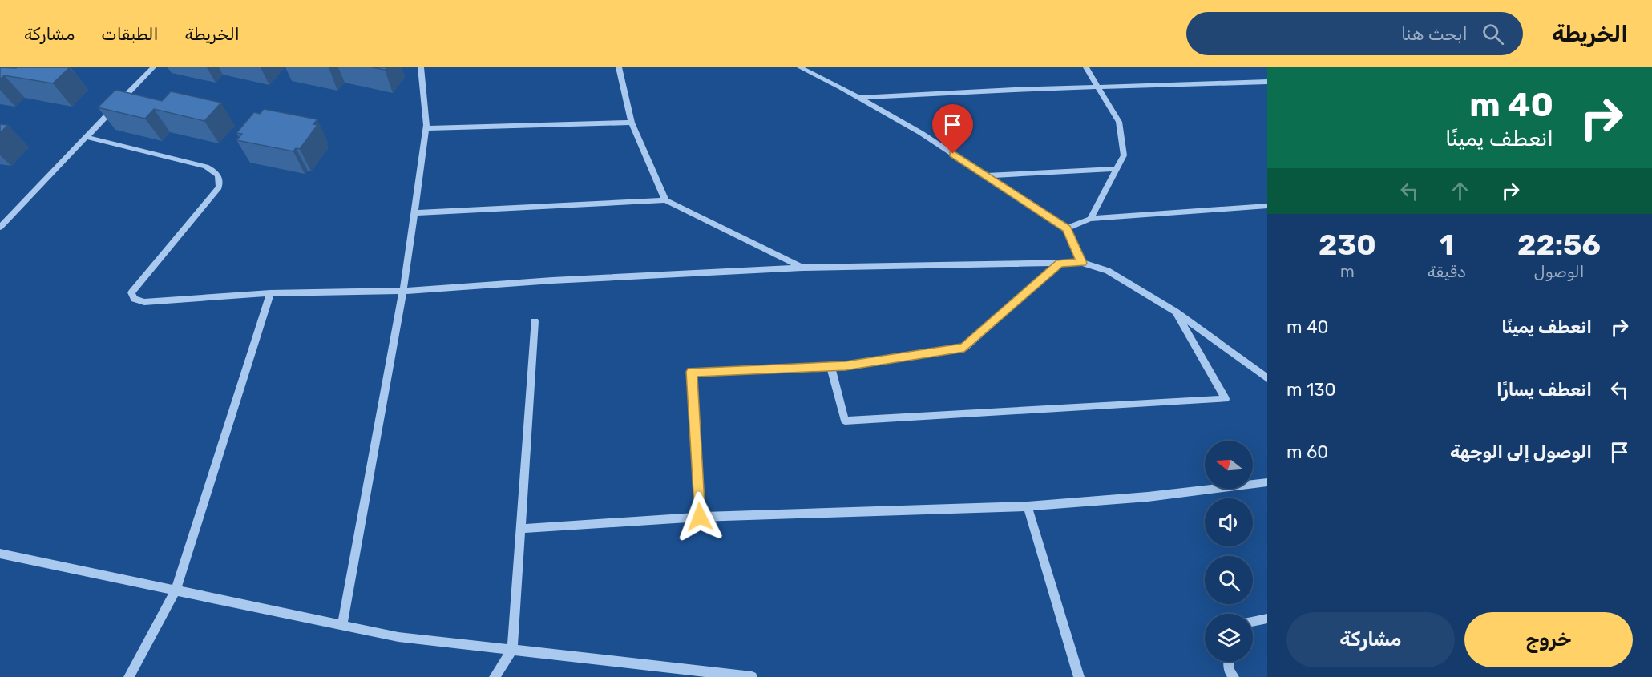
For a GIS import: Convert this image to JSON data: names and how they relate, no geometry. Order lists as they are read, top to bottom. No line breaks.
{"north":"left","page":{"header":"الخريطة","search":"ابحث هنا","nav":["الخريطة","الطبقات","مشاركة"],"turn":["40 m","انعطف يمينًا"],"eta":["22:56","الوصول","1","دقيقة","230","m"],"list":[{"name":"انعطف يمينًا","value":"40 m"},{"name":"انعطف يسارًا","value":"130 m"},{"name":"الوصول إلى الوجهة","value":"60 m"}],"buttons":["خروج","مشاركة"]}}
